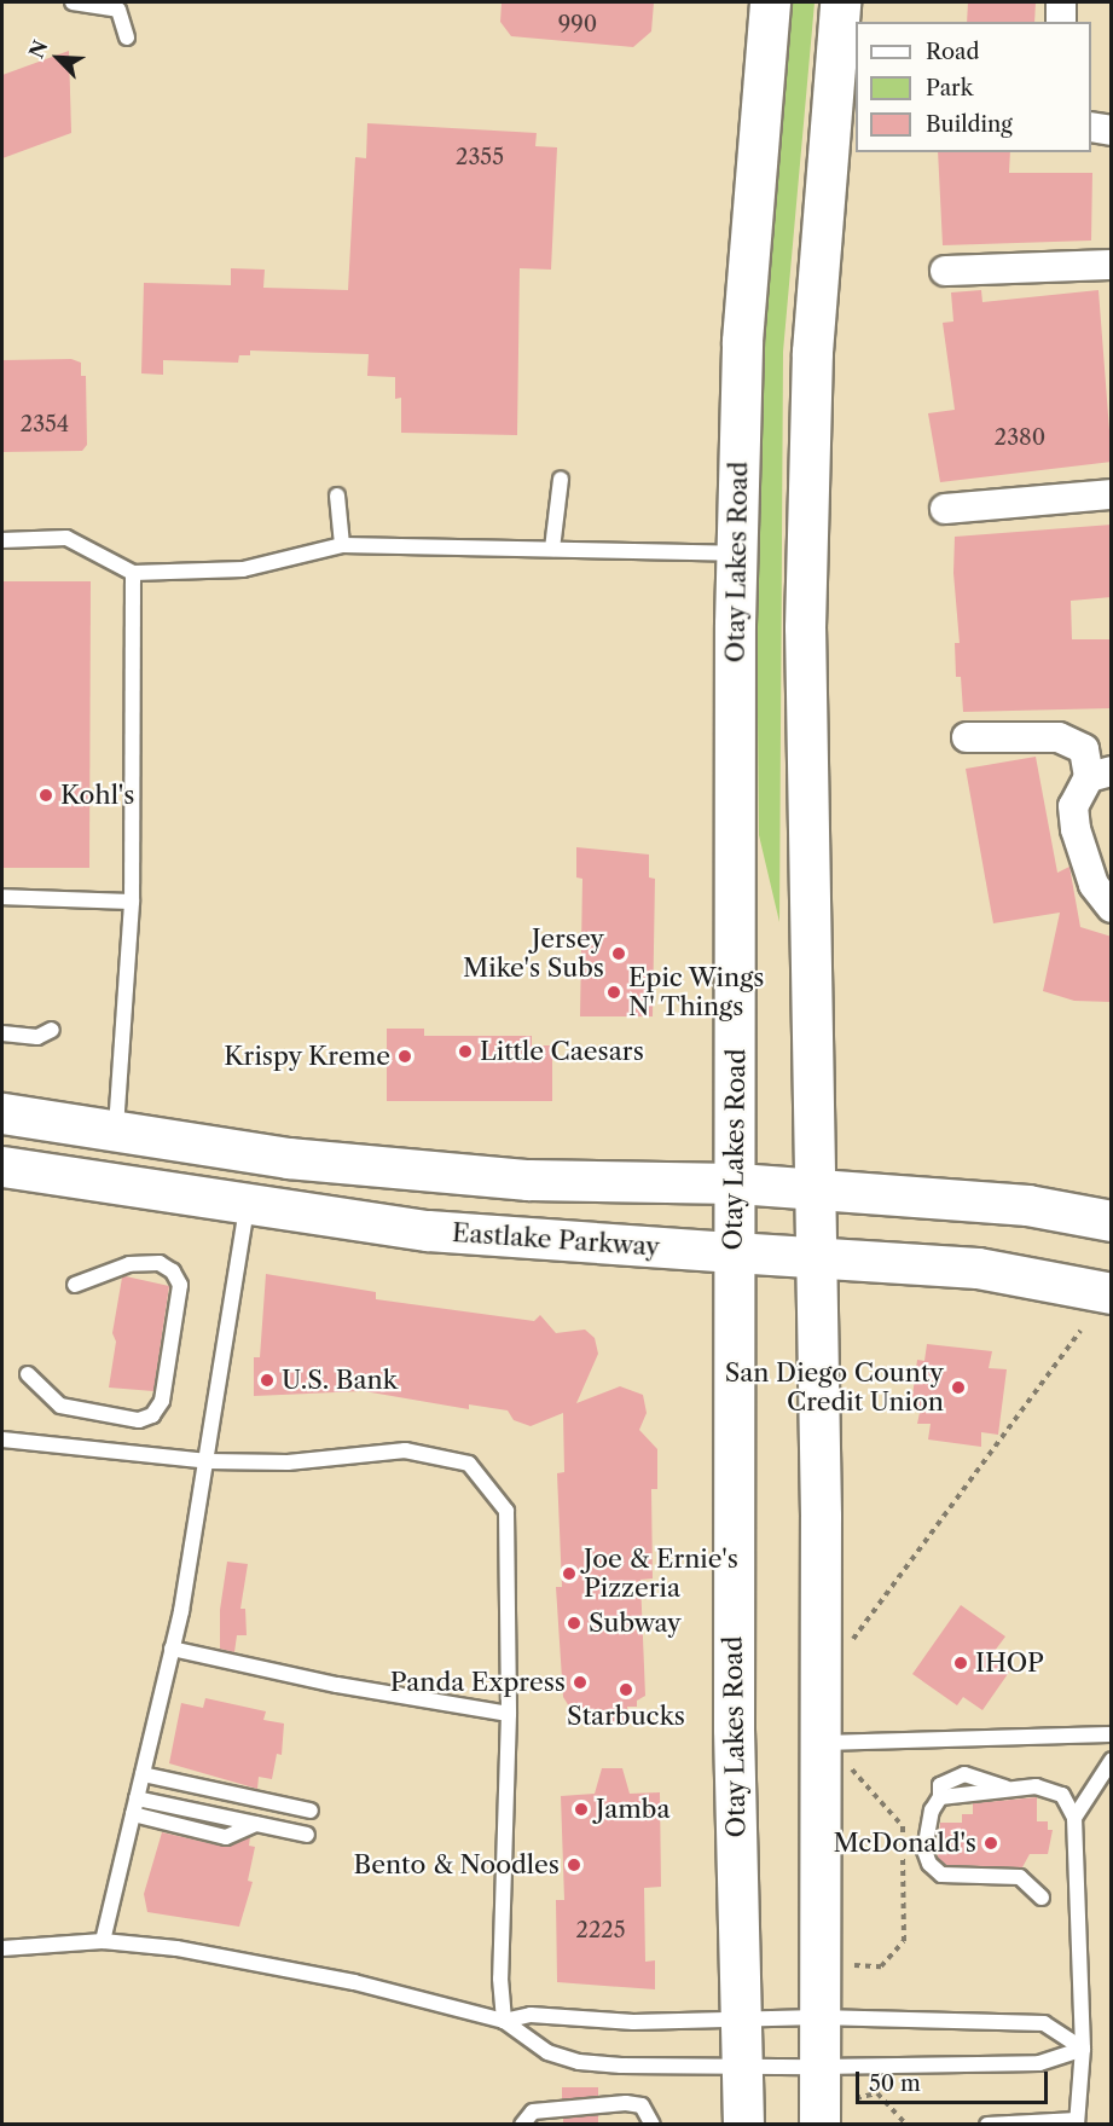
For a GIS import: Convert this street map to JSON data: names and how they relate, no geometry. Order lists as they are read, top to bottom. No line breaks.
{"streets":{"main road":["Otay Lakes Road","Eastlake Parkway"]},"crossings":[["Otay Lakes Road","Eastlake Parkway"]],"places":["Kohl's","Jersey Mike's Subs","Epic Wings N' Things","Little Caesars","Krispy Kreme","U.S. Bank","San Diego County Credit Union","Joe & Ernie's Pizzeria","Subway","IHOP","Panda Express","Starbucks","Jamba","McDonald's","Bento & Noodles"],"house_numbers":["990","2355","2354","2380","2225"],"legend":["Road","Park","Building"],"scale_bar":"50 m","north":"top left"}
